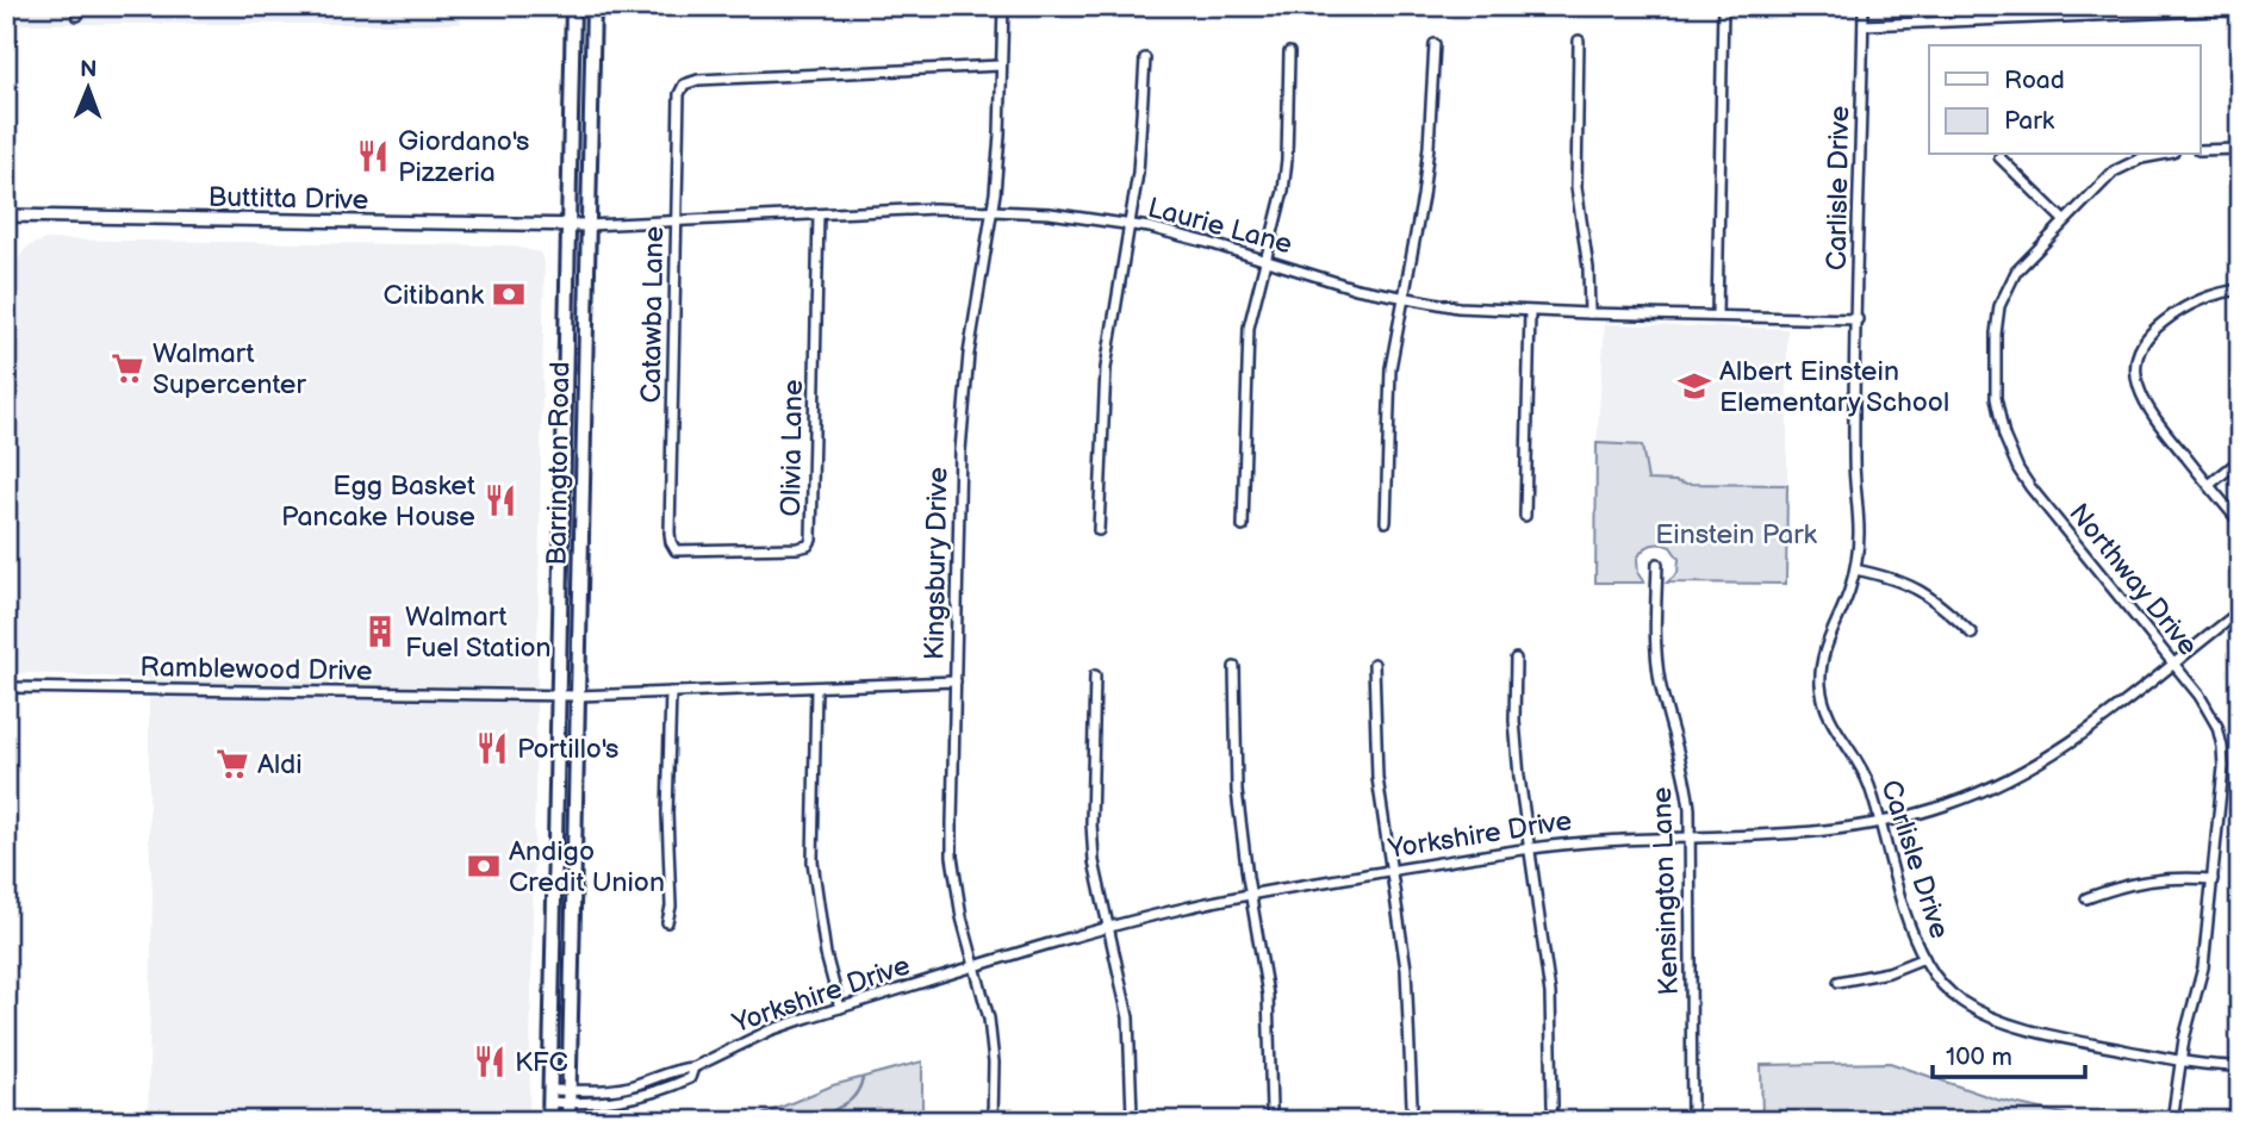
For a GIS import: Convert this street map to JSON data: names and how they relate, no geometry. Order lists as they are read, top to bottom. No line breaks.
{"streets":{"main road":["Barrington Road"],"street":["Carlisle Drive","Buttitta Drive","Laurie Lane","Catawba Lane","Olivia Lane","Kingsbury Drive","Northway Drive","Ramblewood Drive","Yorkshire Drive","Kensington Lane"]},"crossings":[["Carlisle Drive","Laurie Lane"],["Carlisle Drive","Northway Drive"],["Carlisle Drive","Yorkshire Drive"],["Buttitta Drive","Laurie Lane"],["Buttitta Drive","Barrington Road"],["Laurie Lane","Catawba Lane"],["Laurie Lane","Olivia Lane"],["Laurie Lane","Barrington Road"],["Laurie Lane","Kingsbury Drive"],["Catawba Lane","Olivia Lane"],["Catawba Lane","Kingsbury Drive"],["Barrington Road","Ramblewood Drive"],["Barrington Road","Yorkshire Drive"],["Kingsbury Drive","Ramblewood Drive"],["Kingsbury Drive","Yorkshire Drive"],["Northway Drive","Yorkshire Drive"],["Yorkshire Drive","Kensington Lane"]],"parks":["Einstein Park"],"places":{"restaurant":["Giordano's Pizzeria","Egg Basket Pancake House","Portillo's","KFC"],"bank":["Citibank","Andigo Credit Union"],"supermarket":["Walmart Supercenter","Aldi"],"school or university":["Albert Einstein Elementary School"],"building":["Walmart Fuel Station"]},"legend":["Road","Park"],"scale_bar":"100 m","north":"top"}
